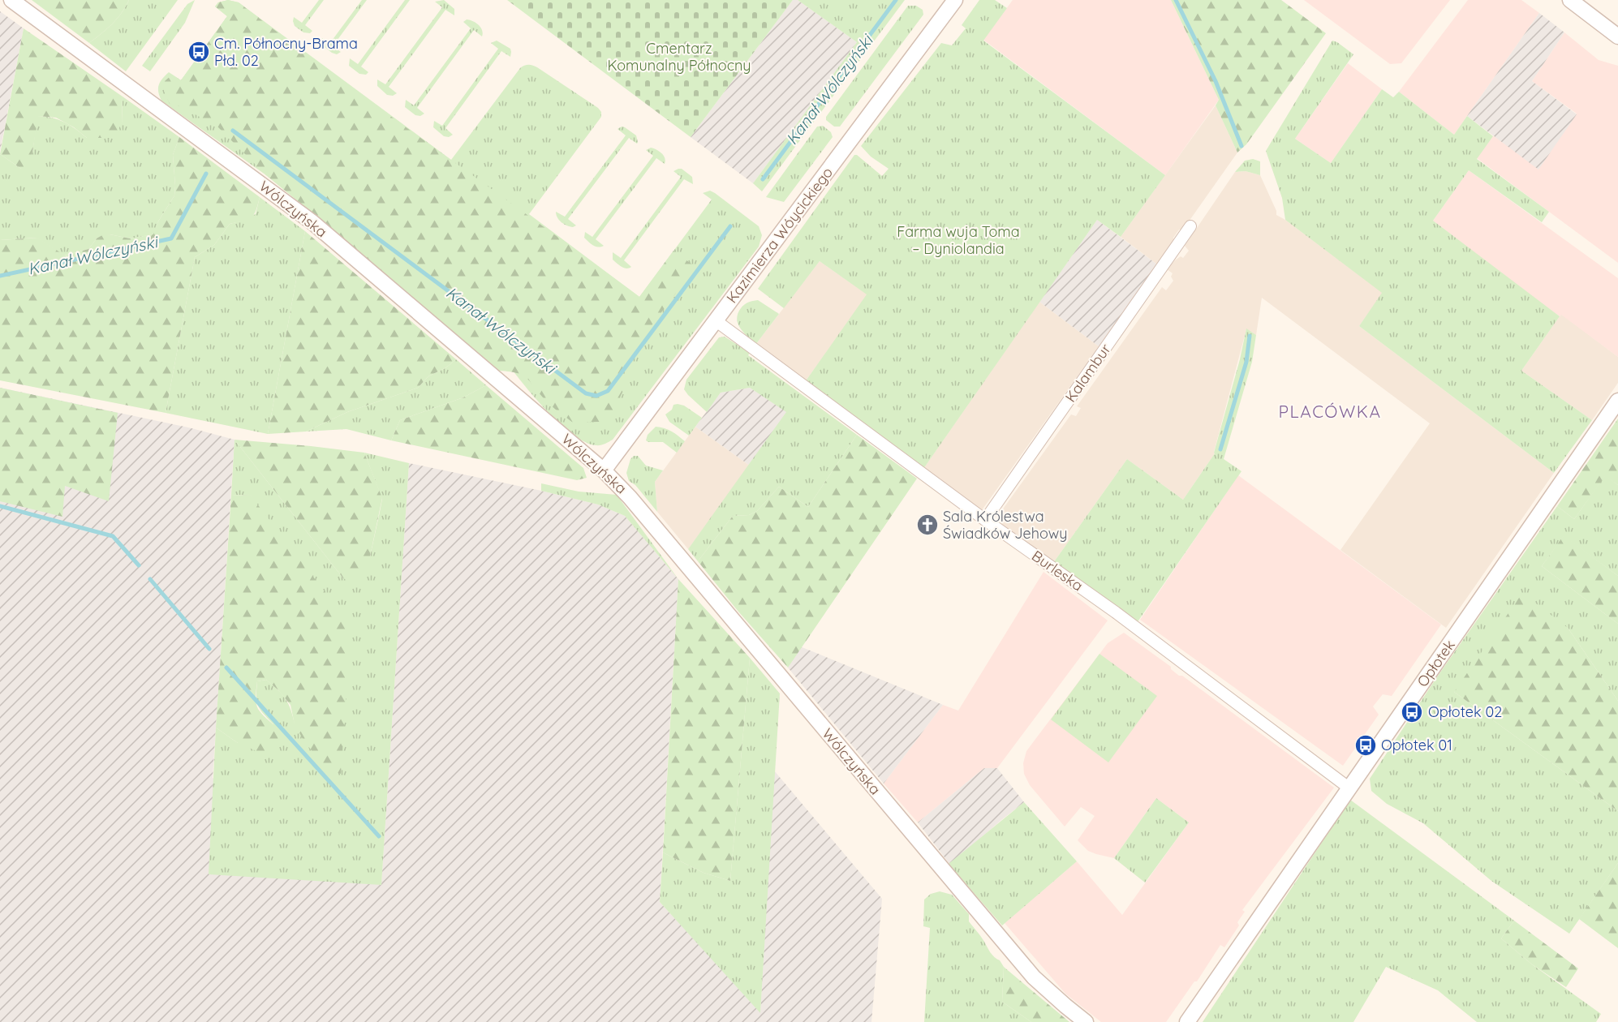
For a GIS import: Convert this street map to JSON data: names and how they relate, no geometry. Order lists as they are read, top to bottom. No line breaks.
{"streets":{"street":["Wólczyńska","Kazimierza Wóycickiego","Kalambur","Burleska","Opłotek"]},"crossings":[["Wólczyńska","Kazimierza Wóycickiego"],["Kazimierza Wóycickiego","Burleska"],["Kalambur","Burleska"],["Burleska","Opłotek"]],"districts":["PLACÓWKA"],"water":["Kanał Wólczyński"],"parks":["Cmentarz Komunalny Północny","Farma wuja Toma – Dyniolandia"],"places":{"bus stop":["Cm. Północny-Brama Płd. 02","Opłotek 02","Opłotek 01"],"church":["Sala Królestwa Świadków Jehowy"]}}
